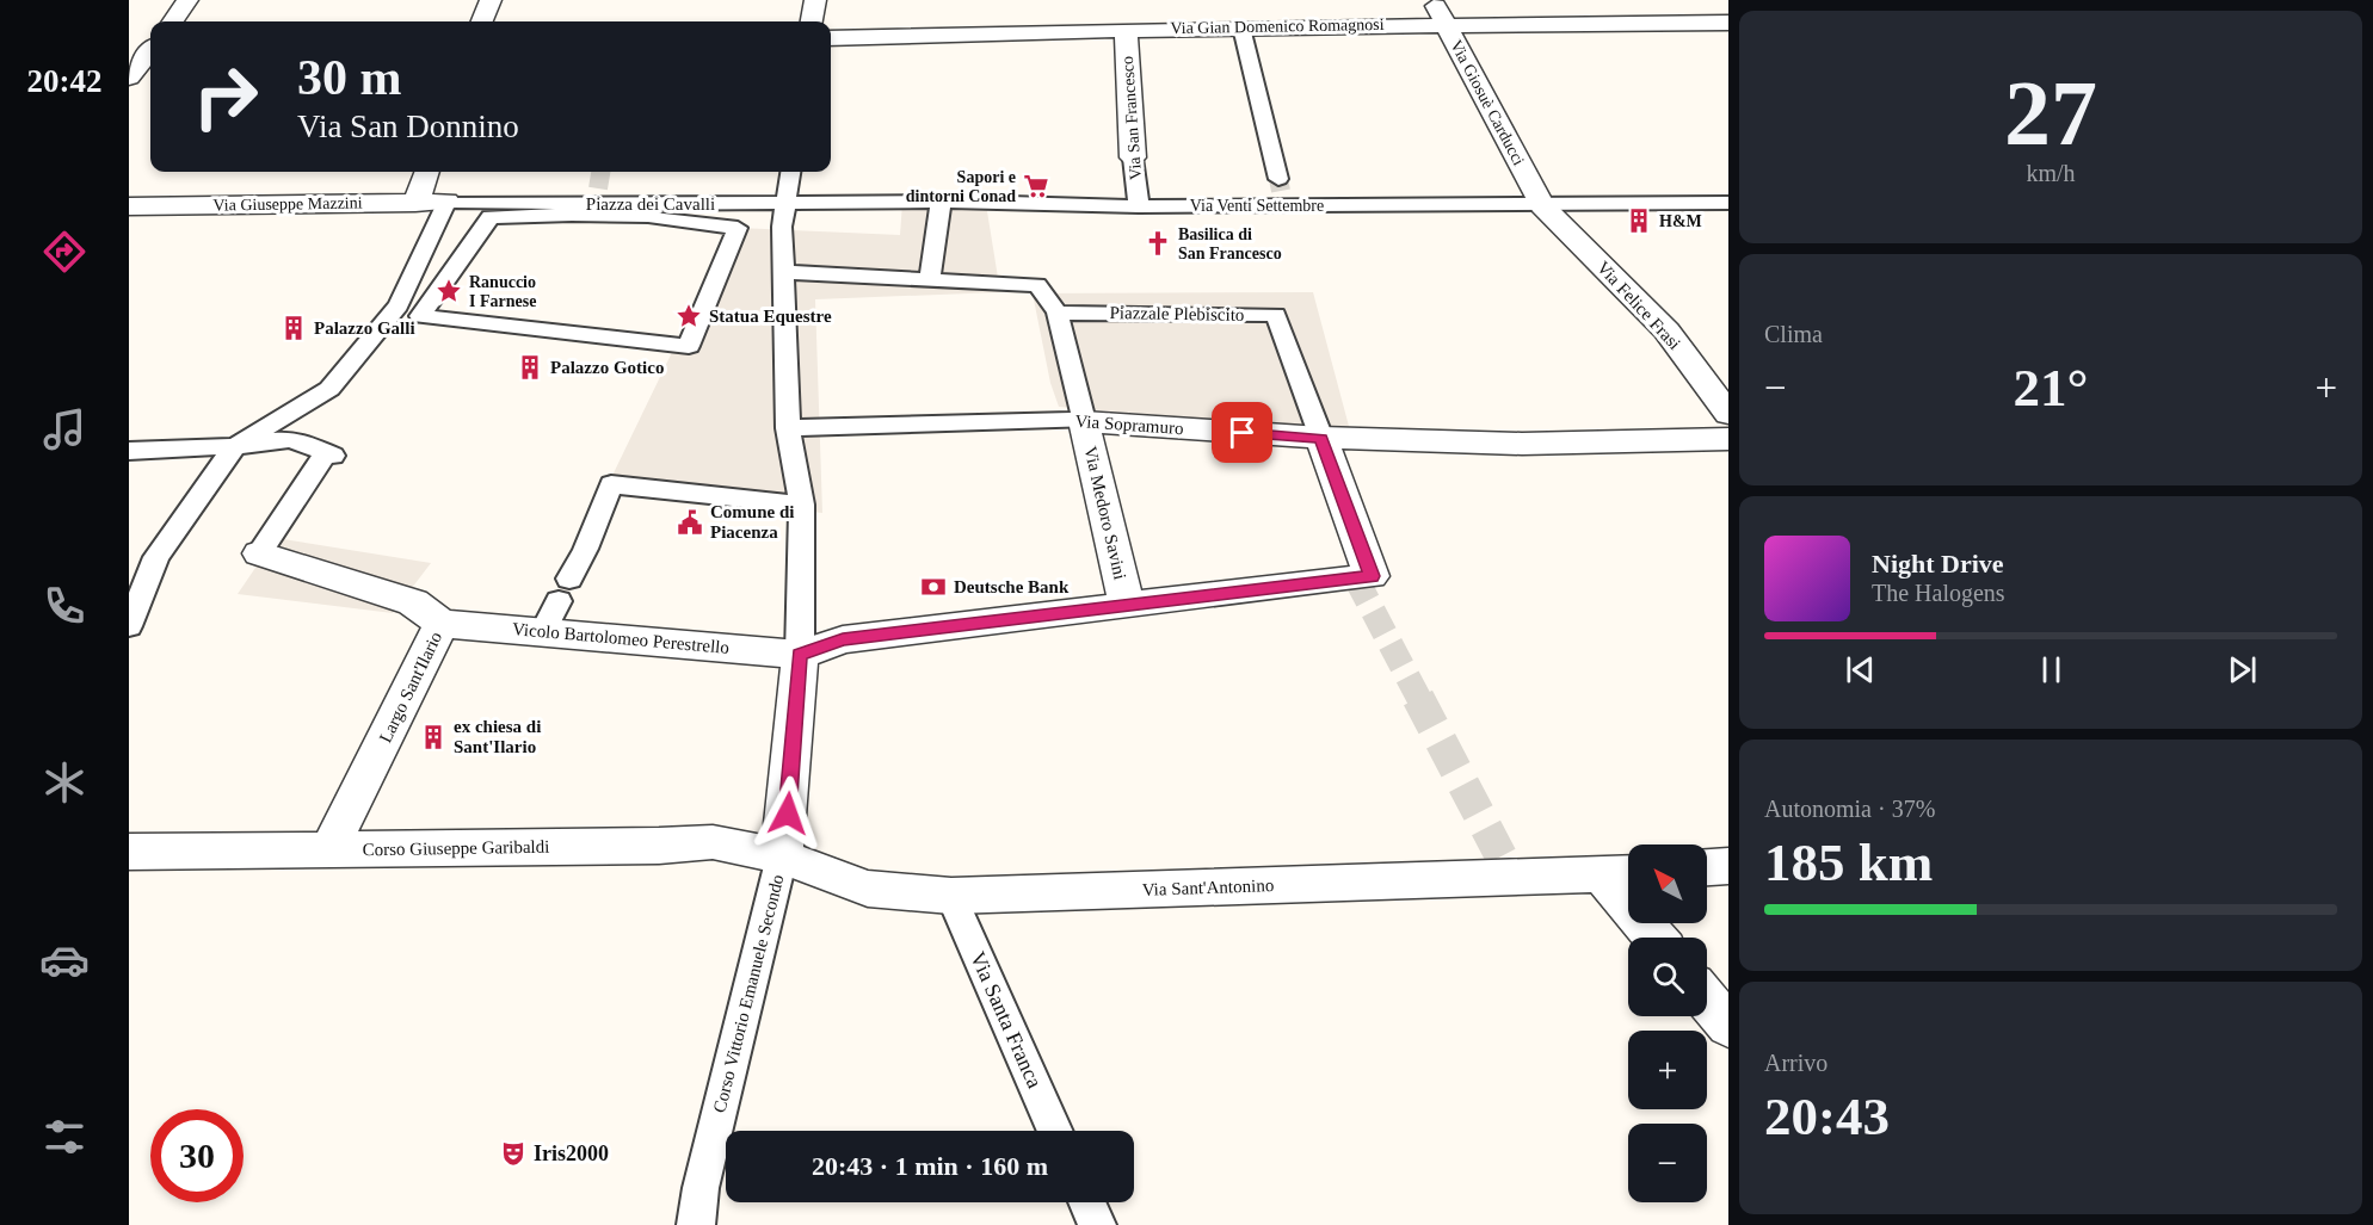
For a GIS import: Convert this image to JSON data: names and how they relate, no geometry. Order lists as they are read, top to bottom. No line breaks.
{"streets":{"street":["Via Gian Domenico Romagnosi","Via Giosuè Carducci","Via San Francesco","Via Giuseppe Mazzini","Piazza dei Cavalli","Via Venti Settembre","Via Felice Frasi","Piazzale Plebiscito","Via Sopramuro","Via Medoro Savini","Vicolo Bartolomeo Perestrello","Largo Sant'Ilario","Corso Giuseppe Garibaldi","Via Sant'Antonino","Corso Vittorio Emanuele Secondo","Via Santa Franca"]},"crossings":[["Via Gian Domenico Romagnosi","Via Giosuè Carducci"],["Via Gian Domenico Romagnosi","Via San Francesco"],["Via Giosuè Carducci","Via Venti Settembre"],["Via Giosuè Carducci","Via Felice Frasi"],["Via San Francesco","Via Venti Settembre"],["Via Giuseppe Mazzini","Piazza dei Cavalli"],["Piazza dei Cavalli","Via Venti Settembre"],["Via Venti Settembre","Via Felice Frasi"],["Piazzale Plebiscito","Via Sopramuro"],["Via Sopramuro","Via Medoro Savini"],["Vicolo Bartolomeo Perestrello","Largo Sant'Ilario"],["Vicolo Bartolomeo Perestrello","Corso Vittorio Emanuele Secondo"],["Largo Sant'Ilario","Corso Giuseppe Garibaldi"],["Corso Giuseppe Garibaldi","Via Sant'Antonino"],["Corso Giuseppe Garibaldi","Corso Vittorio Emanuele Secondo"],["Via Sant'Antonino","Corso Vittorio Emanuele Secondo"],["Via Sant'Antonino","Via Santa Franca"]],"places":{"supermarket":["Sapori e dintorni Conad"],"building":["H&M","Palazzo Galli","Palazzo Gotico","ex chiesa di Sant'Ilario"],"church":["Basilica di San Francesco"],"place":["Ranuccio I Farnese","Statua Equestre"],"public building":["Comune di Piacenza"],"bank":["Deutsche Bank"],"theatre":["Iris2000"]},"north":"top left","page":{"tabs":"20:42","tile":[["27","km/h"],"Clima",["Autonomia · 37%","185 km"],["Arrivo","20:43"]],"turn":["30 m","Via San Donnino"],"heat":["−","21°","+"],"song":["Night Drive","The Halogens"],"map_buttons":["+","−"],"limit":"30","trip":"20:43 · 1 min · 160 m"}}
